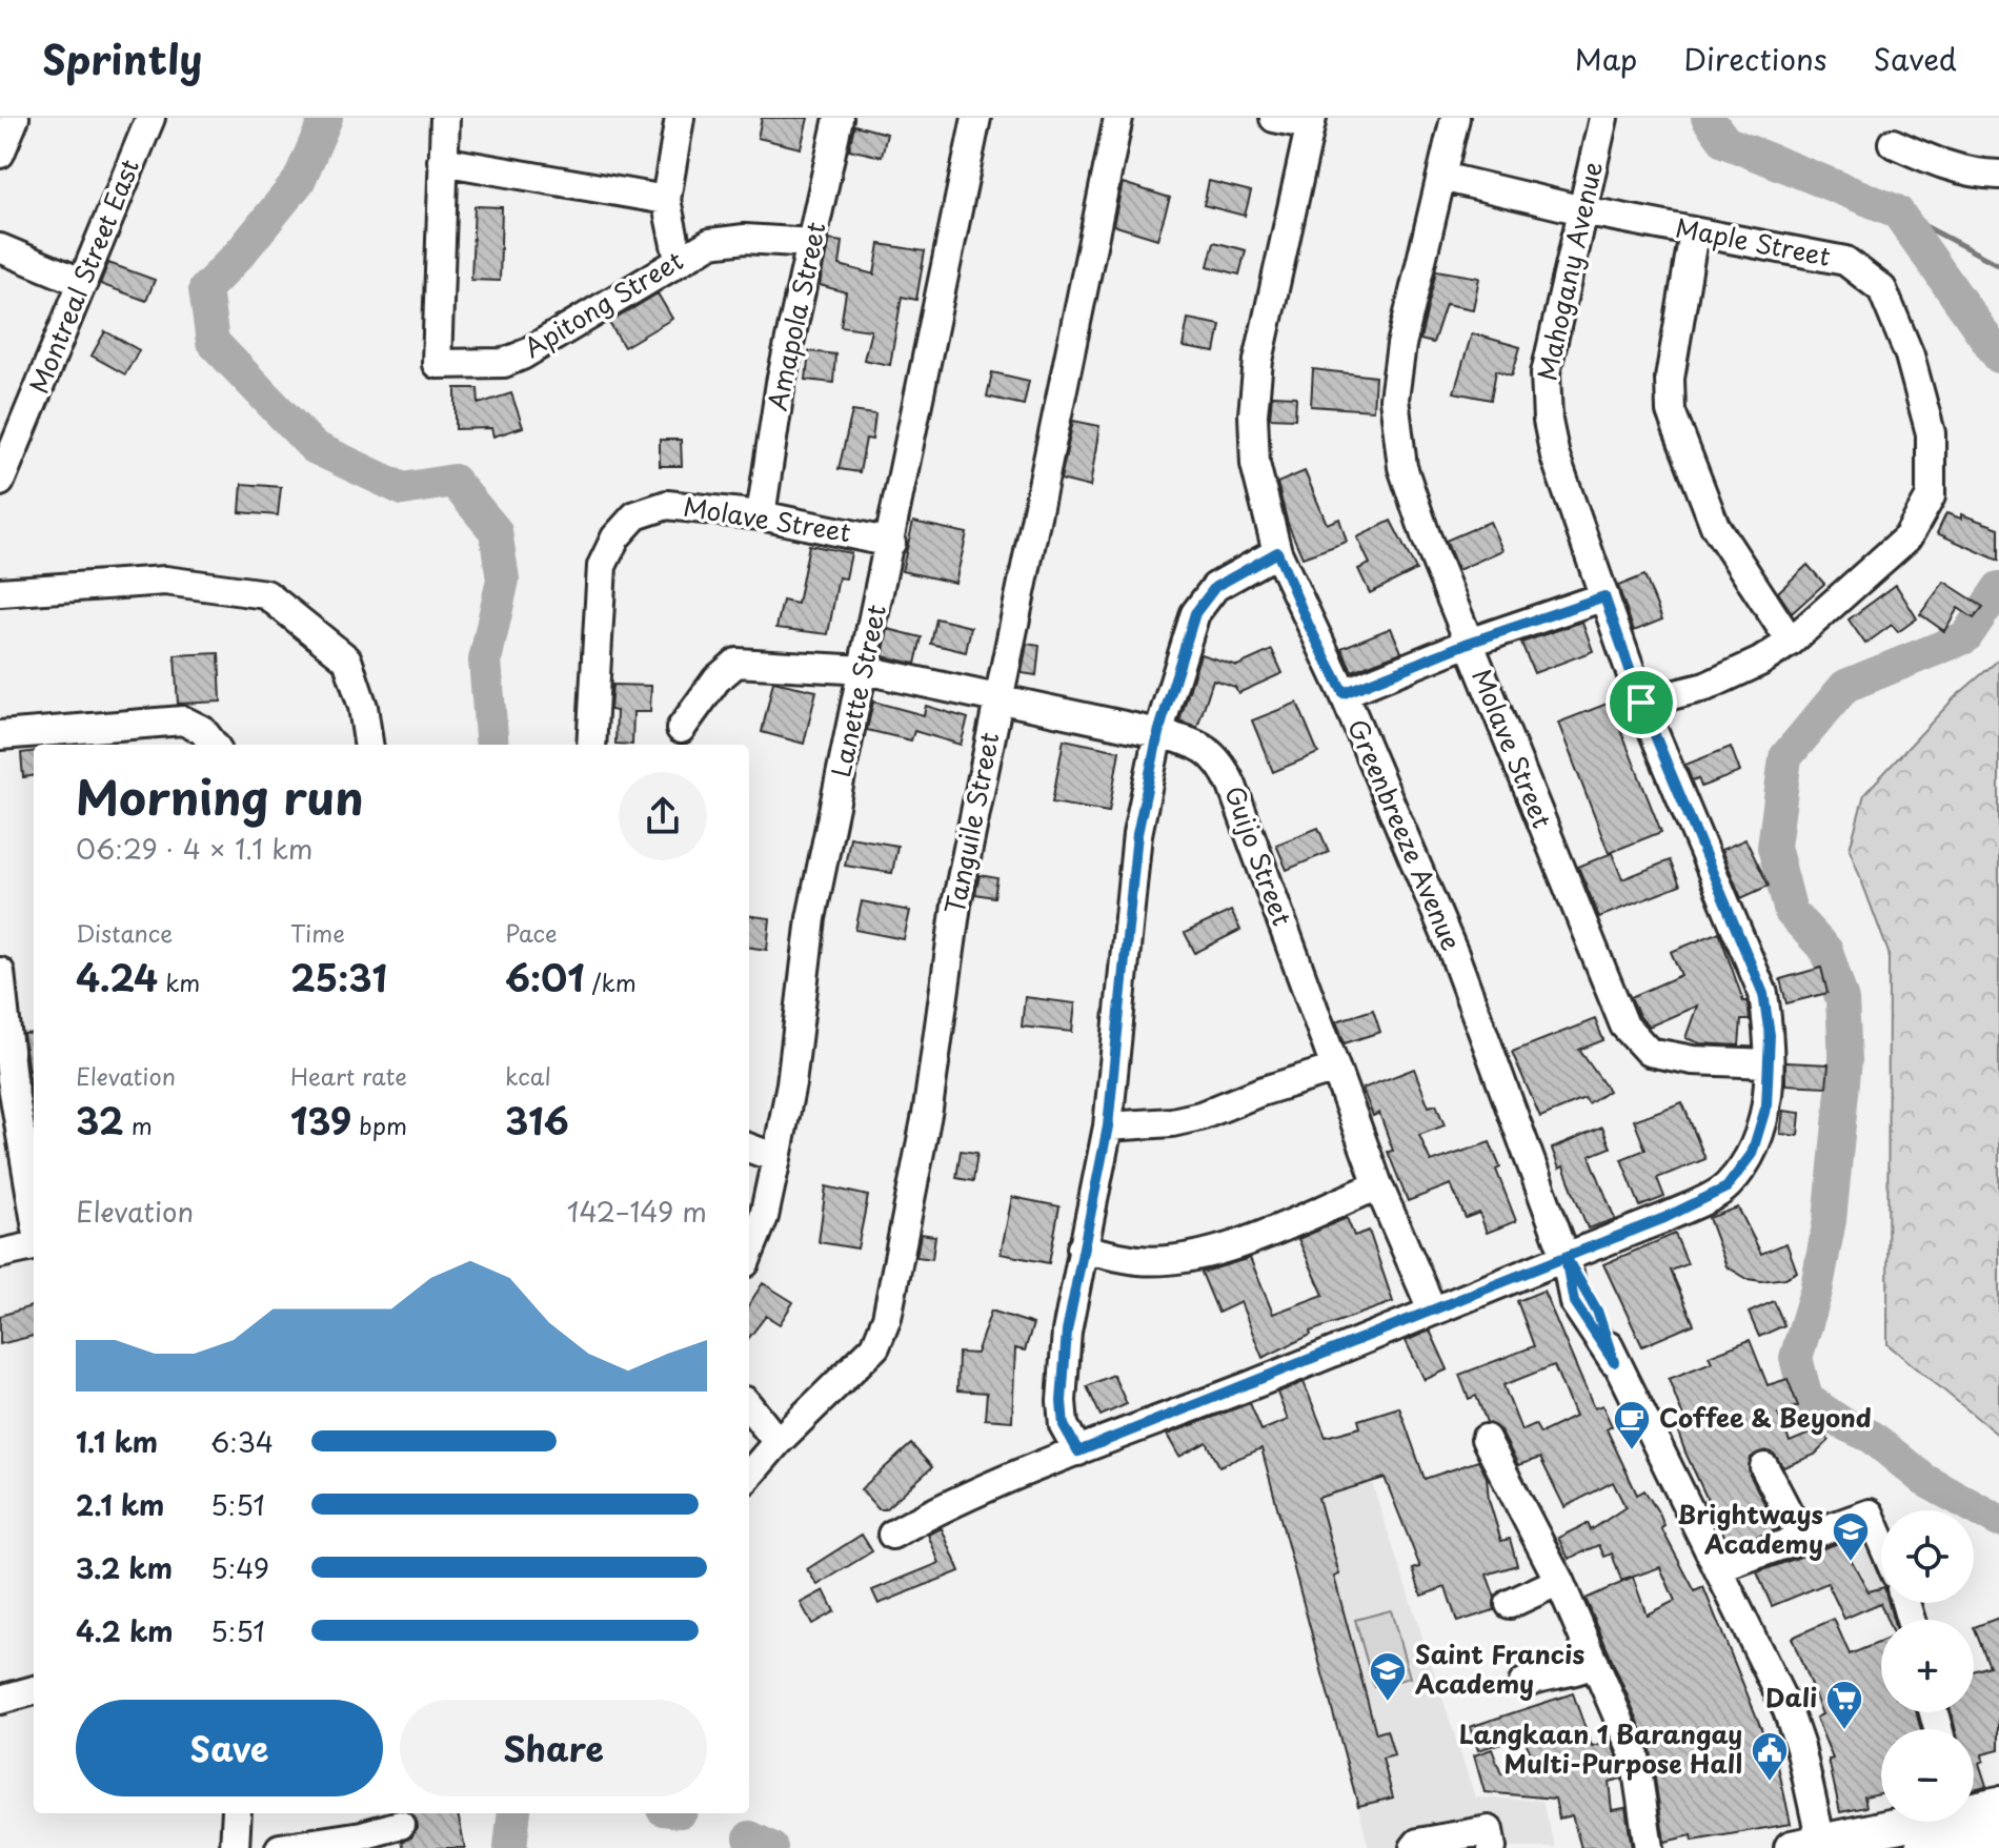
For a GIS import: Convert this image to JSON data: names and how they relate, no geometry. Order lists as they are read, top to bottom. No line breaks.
{"streets":{"street":["Maple Street","Mahogany Avenue","Montreal Street East","Apitong Street","Amapola Street","Molave Street","Lanette Street","Tanguile Street","Greenbreeze Avenue","Guijo Street"]},"crossings":[["Maple Street","Mahogany Avenue"],["Maple Street","Molave Street"],["Mahogany Avenue","Molave Street"],["Mahogany Avenue","Greenbreeze Avenue"],["Mahogany Avenue","Guijo Street"],["Apitong Street","Amapola Street"],["Amapola Street","Molave Street"],["Molave Street","Lanette Street"],["Lanette Street","Guijo Street"],["Tanguile Street","Guijo Street"]],"places":{"cafe":["Coffee & Beyond"],"school or university":["Brightways Academy","Saint Francis Academy"],"supermarket":["Dali"],"public building":["Langkaan 1 Barangay Multi-Purpose Hall"]},"page":{"header":"Sprintly","nav":["Map","Directions","Saved"],"heading":["Morning run","06:29 · 4 × 1.1 km"],"stats":[["Distance","4.24 km"],["Time","25:31"],["Pace","6:01 /km"],["Elevation","32 m"],["Heart rate","139 bpm"],["kcal","316"]],"chart":["Elevation","142–149 m"],"list":[{"name":"1.1 km","note":"6:34"},{"name":"2.1 km","note":"5:51"},{"name":"3.2 km","note":"5:49"},{"name":"4.2 km","note":"5:51"}],"map_buttons":["+","−"],"buttons":["Save","Share"]}}
